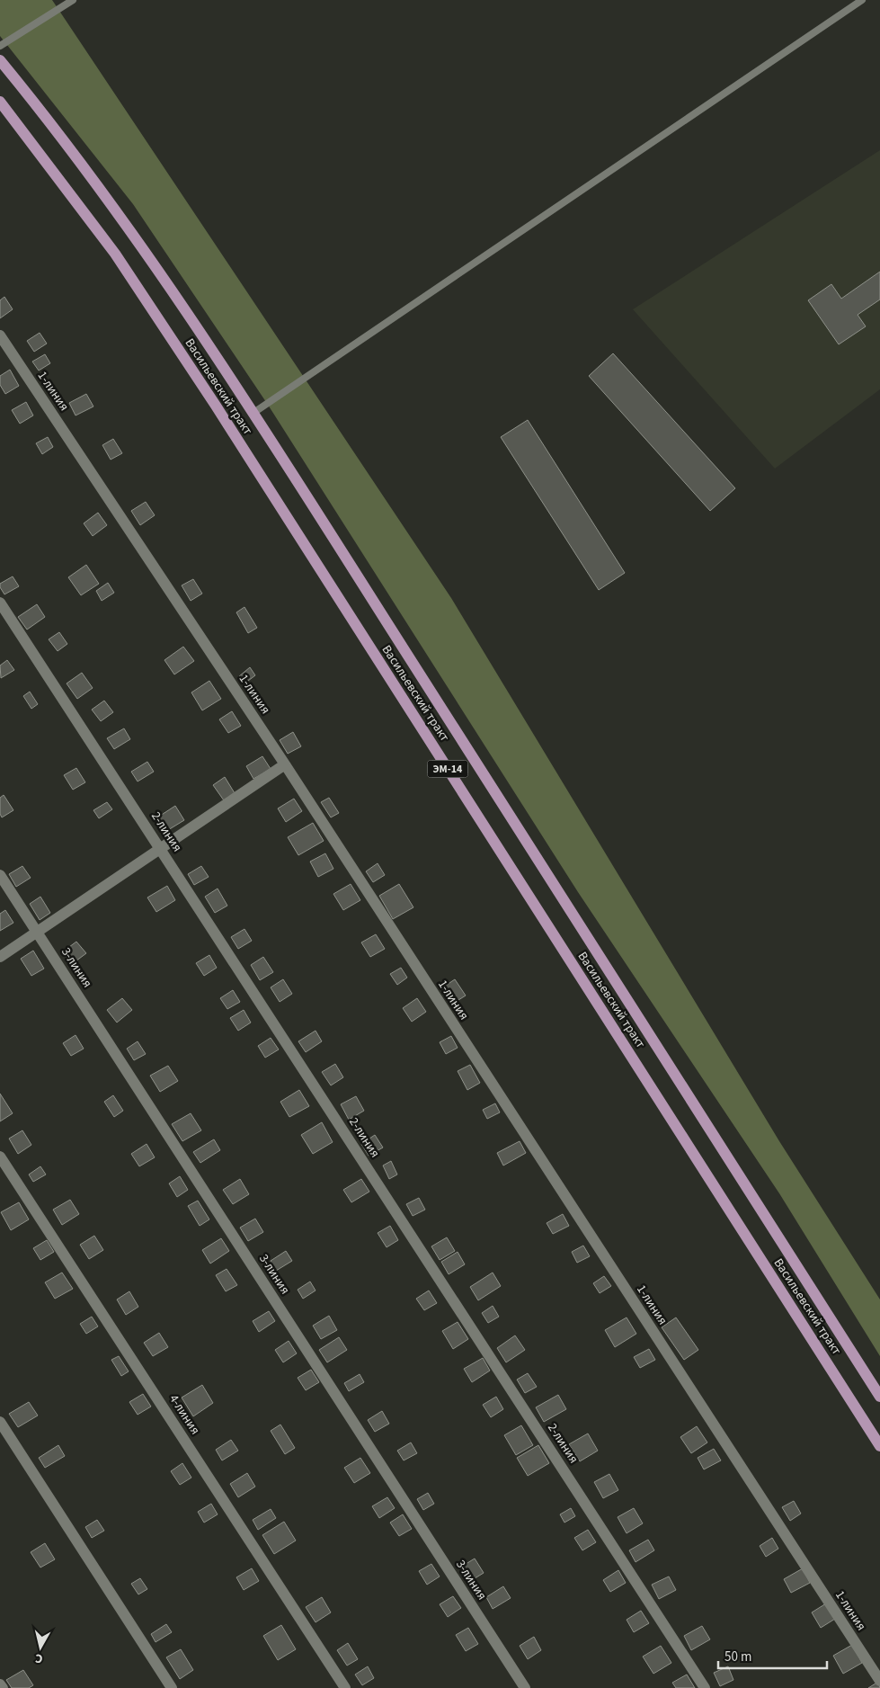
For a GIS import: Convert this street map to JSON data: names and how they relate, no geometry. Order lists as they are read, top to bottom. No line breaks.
{"streets":{"main road":["Васильевский тракт","ЭМ-14"],"street":["1-линия","2-линия","3-линия","4-линия"]},"scale_bar":"50 m","north":"bottom"}
